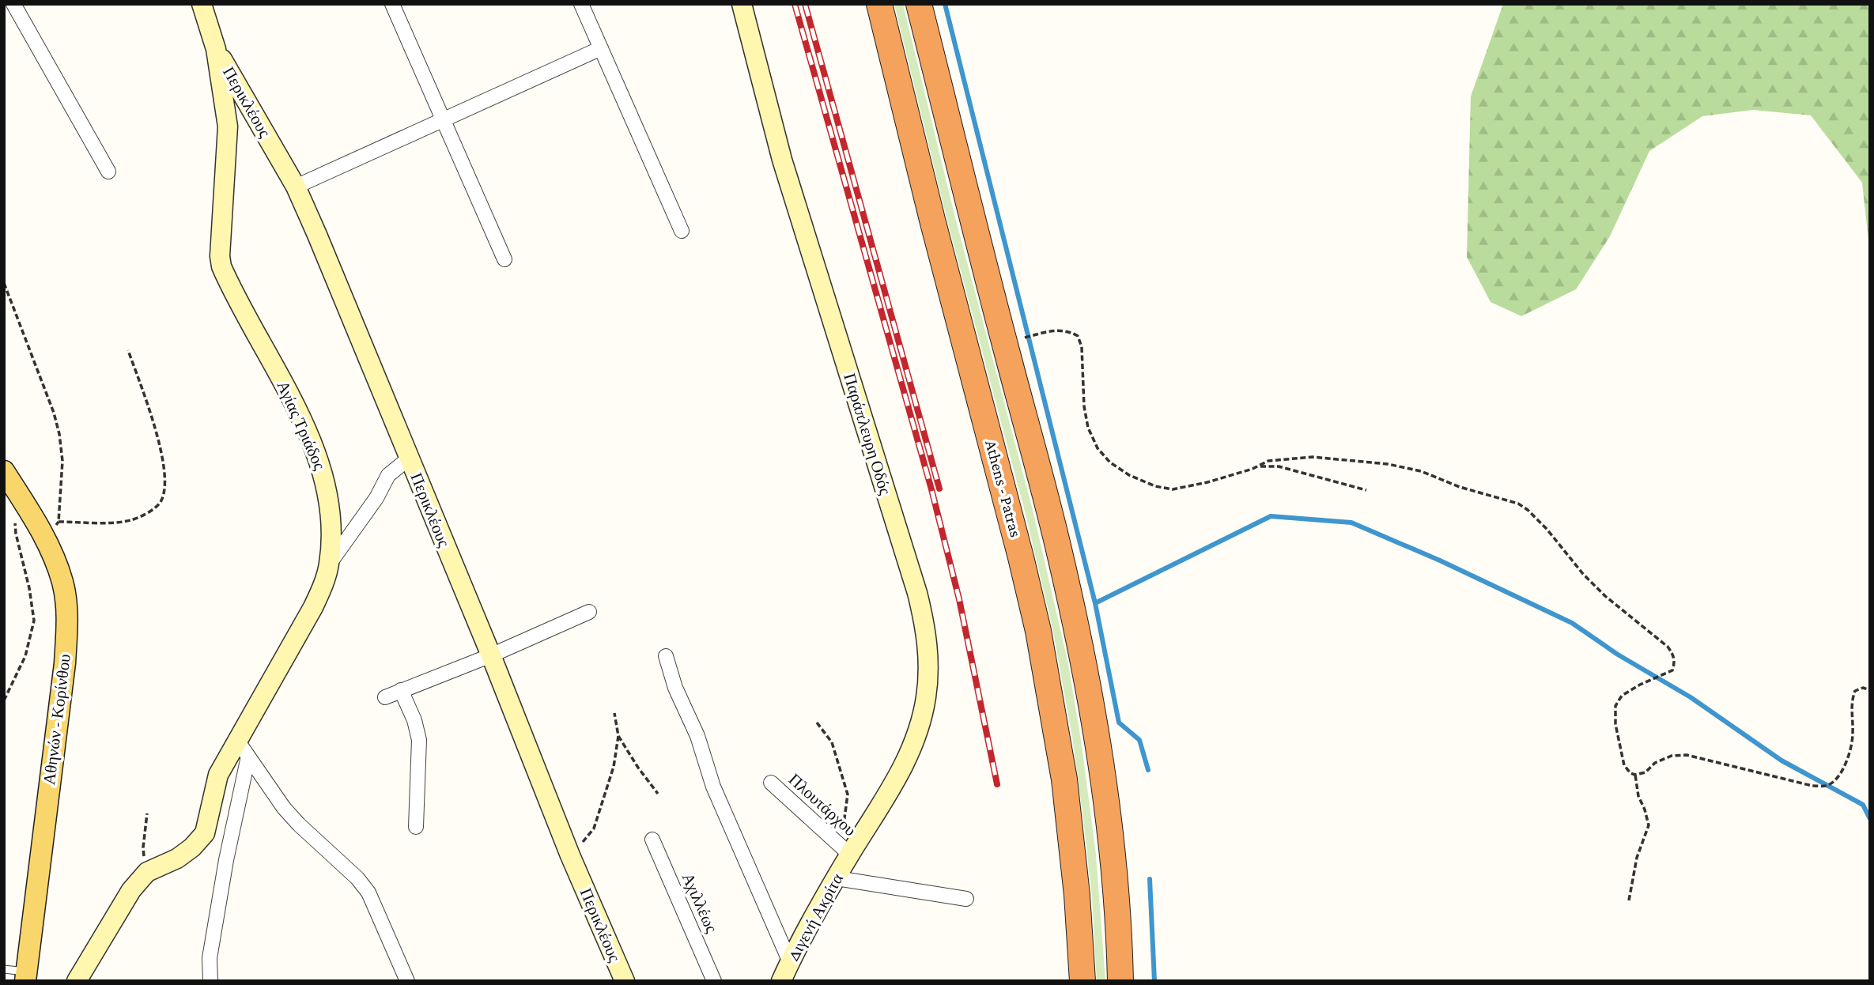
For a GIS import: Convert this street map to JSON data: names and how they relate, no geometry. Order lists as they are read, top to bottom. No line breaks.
{"streets":{"highway":["Athens - Patras"],"main road":["Περικλέους","Αγίας Τριάδος","Παράπλευρη Οδός","Αθηνών - Κορίνθου","Διγενή Ακρίτα"],"street":["Πλουτάρχου","Αχιλλέως"]},"crossings":[["Περικλέους","Αγίας Τριάδος"],["Παράπλευρη Οδός","Πλουτάρχου"],["Παράπλευρη Οδός","Διγενή Ακρίτα"],["Πλουτάρχου","Διγενή Ακρίτα"]]}
